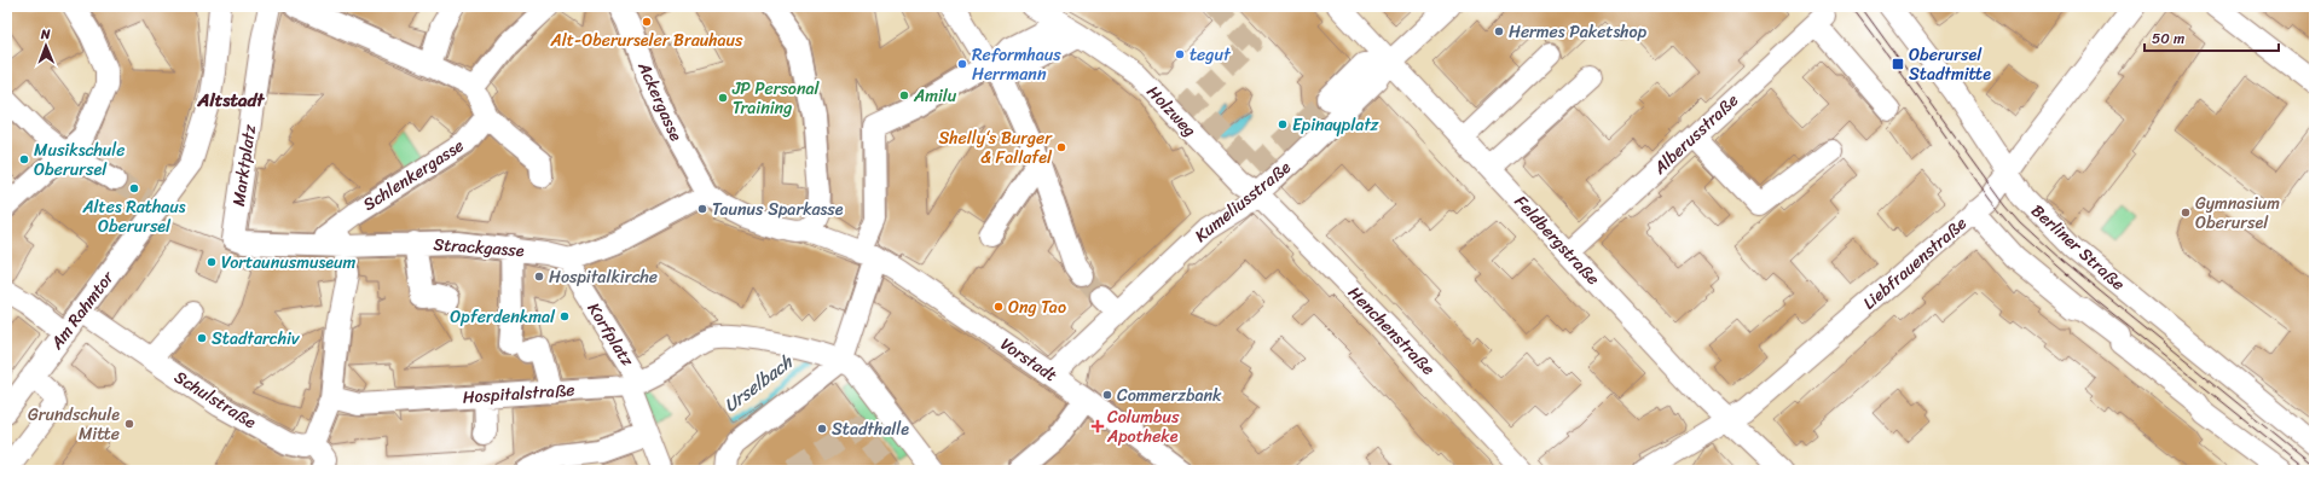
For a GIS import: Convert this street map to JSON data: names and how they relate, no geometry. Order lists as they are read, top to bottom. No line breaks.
{"streets":{"street":["Ackergasse","Holzweg","Alberusstraße","Marktplatz","Schlenkergasse","Kumeliusstraße","Feldbergstraße","Strackgasse","Berliner Straße","Liebfrauenstraße","Am Rahmtor","Henchenstraße","Korfplatz","Vorstadt","Hospitalstraße","Schulstraße"]},"crossings":[["Ackergasse","Vorstadt"],["Holzweg","Kumeliusstraße"],["Holzweg","Henchenstraße"],["Alberusstraße","Feldbergstraße"],["Marktplatz","Schlenkergasse"],["Schlenkergasse","Strackgasse"],["Kumeliusstraße","Feldbergstraße"],["Kumeliusstraße","Henchenstraße"],["Kumeliusstraße","Vorstadt"],["Feldbergstraße","Liebfrauenstraße"],["Strackgasse","Korfplatz"],["Berliner Straße","Liebfrauenstraße"],["Am Rahmtor","Schulstraße"],["Korfplatz","Hospitalstraße"]],"districts":["Altstadt"],"water":["Urselbach"],"places":{"other":["Alt-Oberurseler Brauhaus","Hermes Paketshop","tegut","Reformhaus Herrmann","Amilu","JP Personal Training","Epinayplatz","Shelly‘s Burger & Fallafel","Musikschule Oberursel","Altes Rathaus Oberursel","Taunus Sparkasse","Gymnasium Oberursel","Vortaunusmuseum","Hospitalkirche","Ong Tao","Opferdenkmal","Stadtarchiv","Commerzbank","Grundschule Mitte","Stadthalle"],"transit":["Oberursel Stadtmitte"],"health":["Columbus Apotheke"]},"scale_bar":"50 m","north":"top"}
